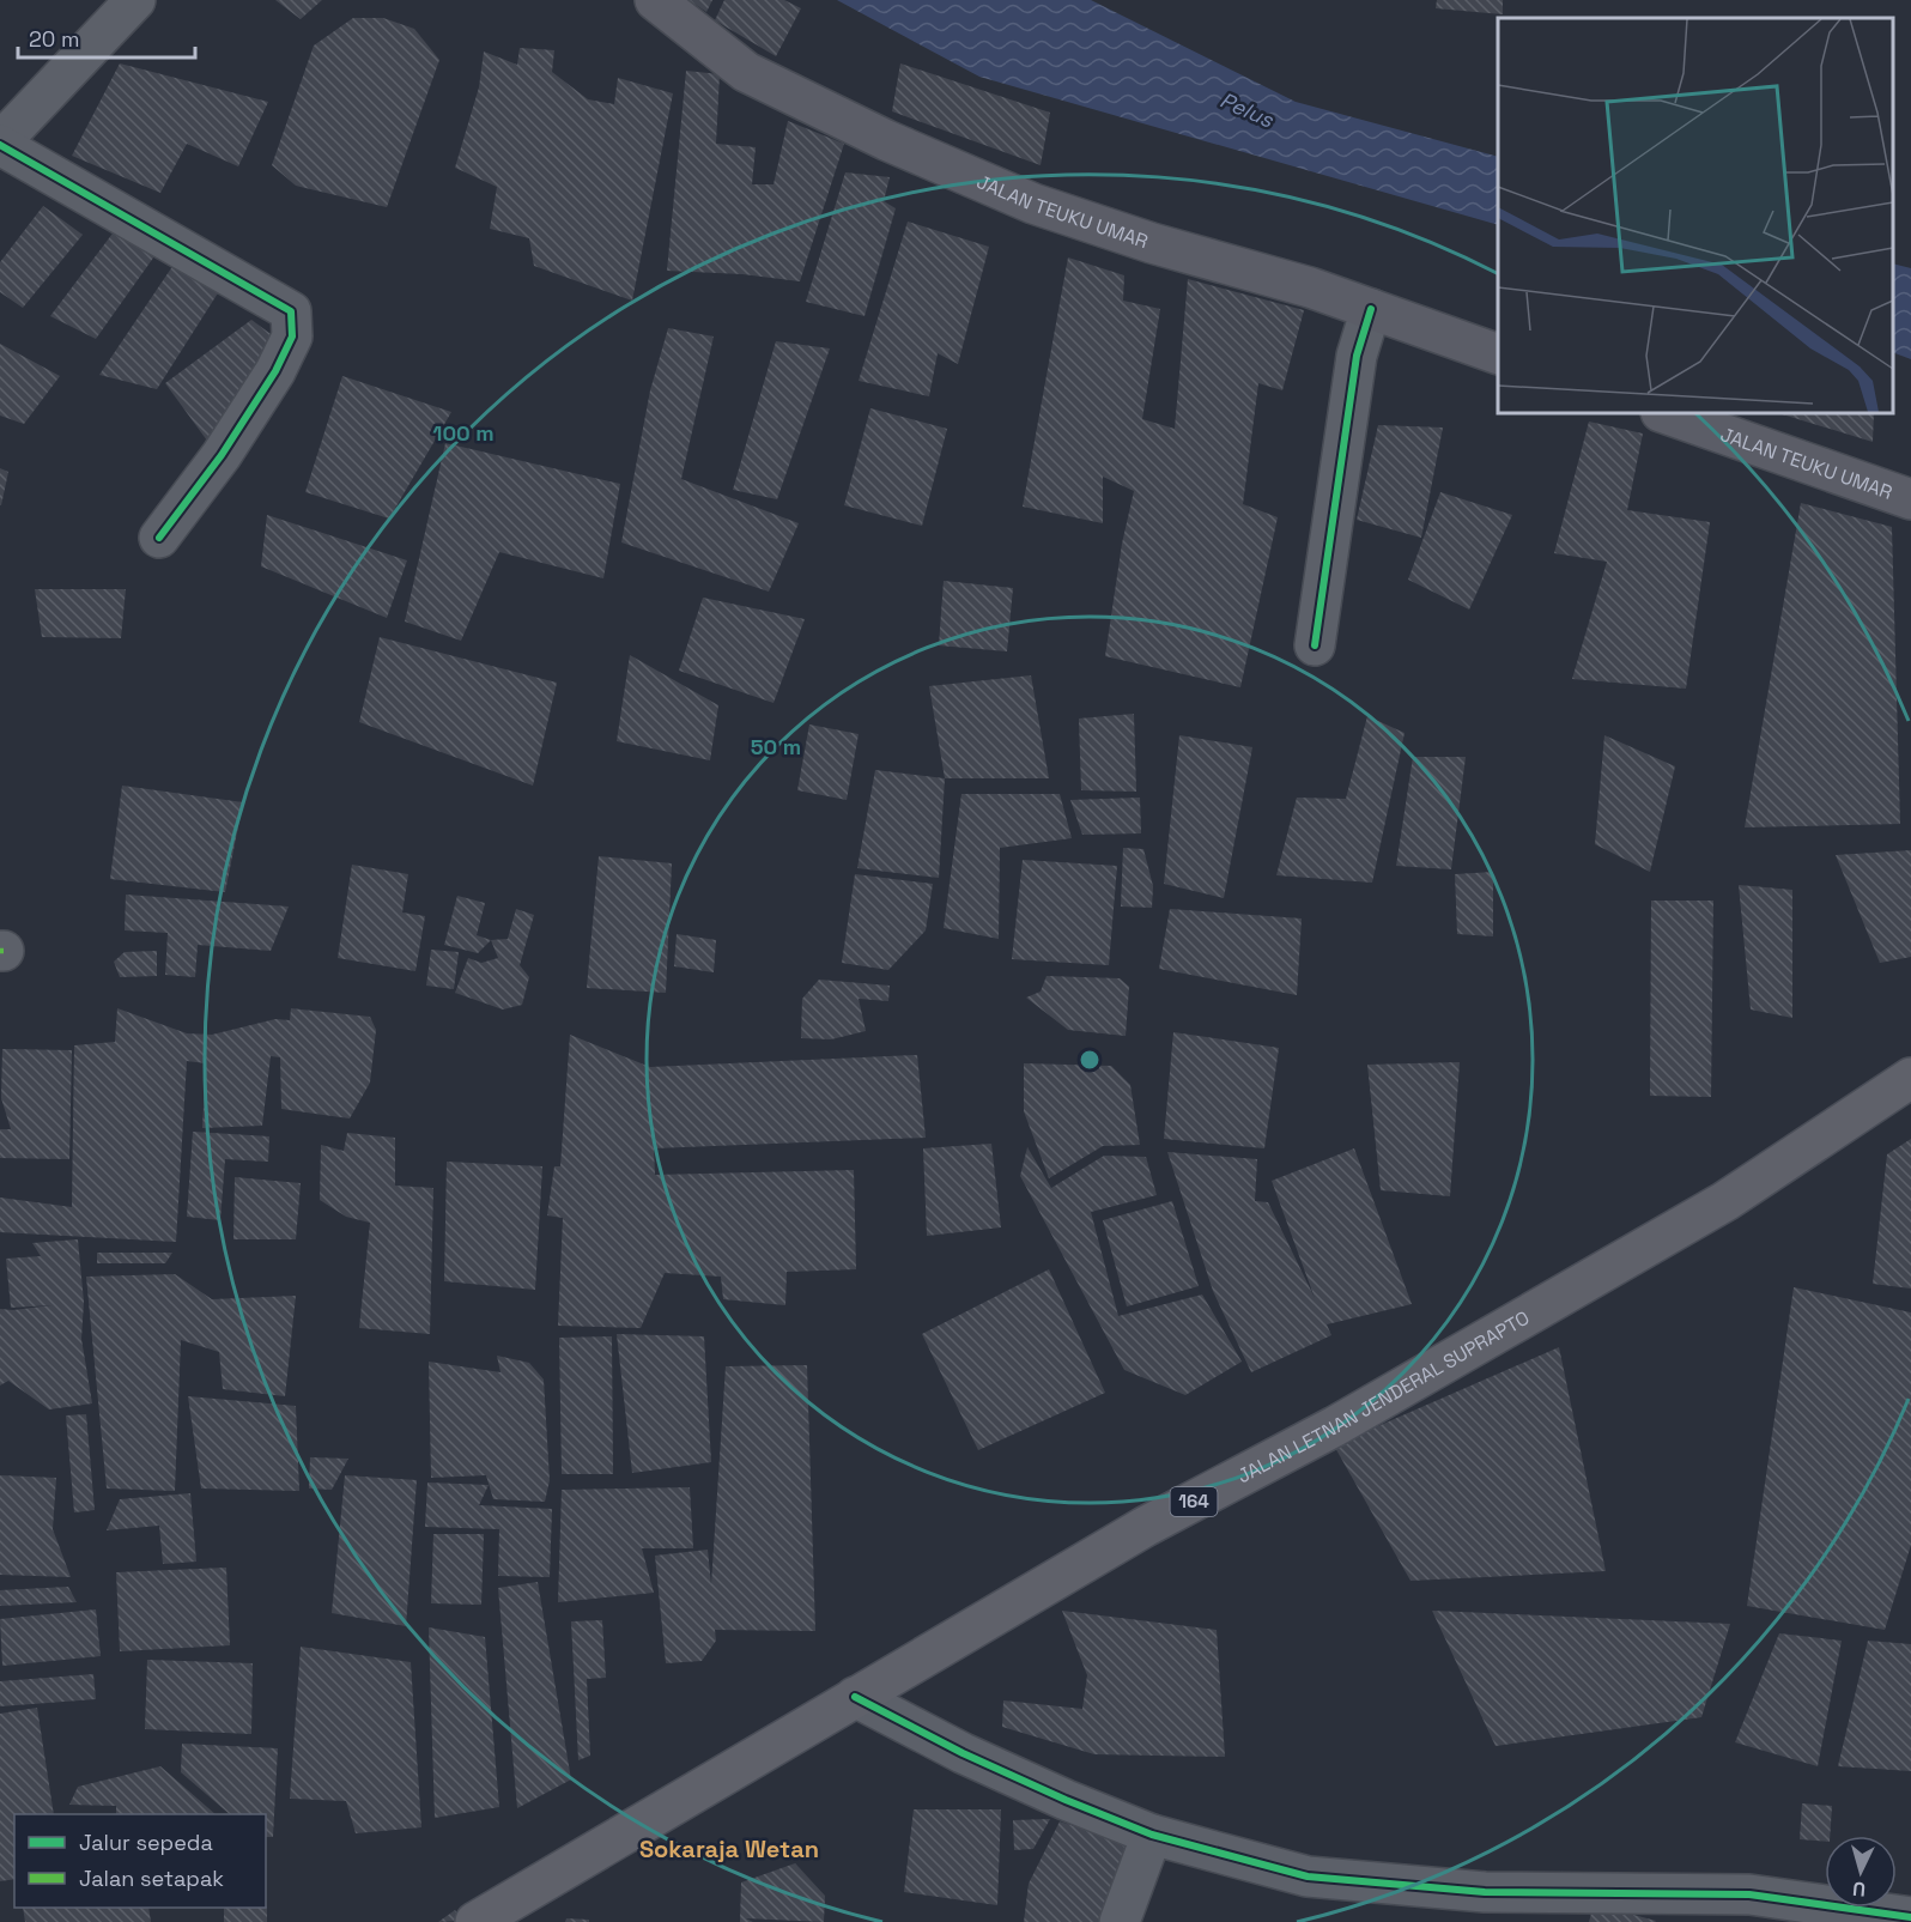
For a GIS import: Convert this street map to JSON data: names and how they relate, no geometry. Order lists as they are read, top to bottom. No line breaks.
{"streets":{"main road":["JALAN TEUKU UMAR","JALAN LETNAN JENDERAL SUPRAPTO","164"]},"districts":["Sokaraja Wetan"],"water":["Pelus"],"legend":["Jalur sepeda","Jalan setapak"],"scale_bar":"20 m","north":"bottom","rings":["100 m","50 m"]}
